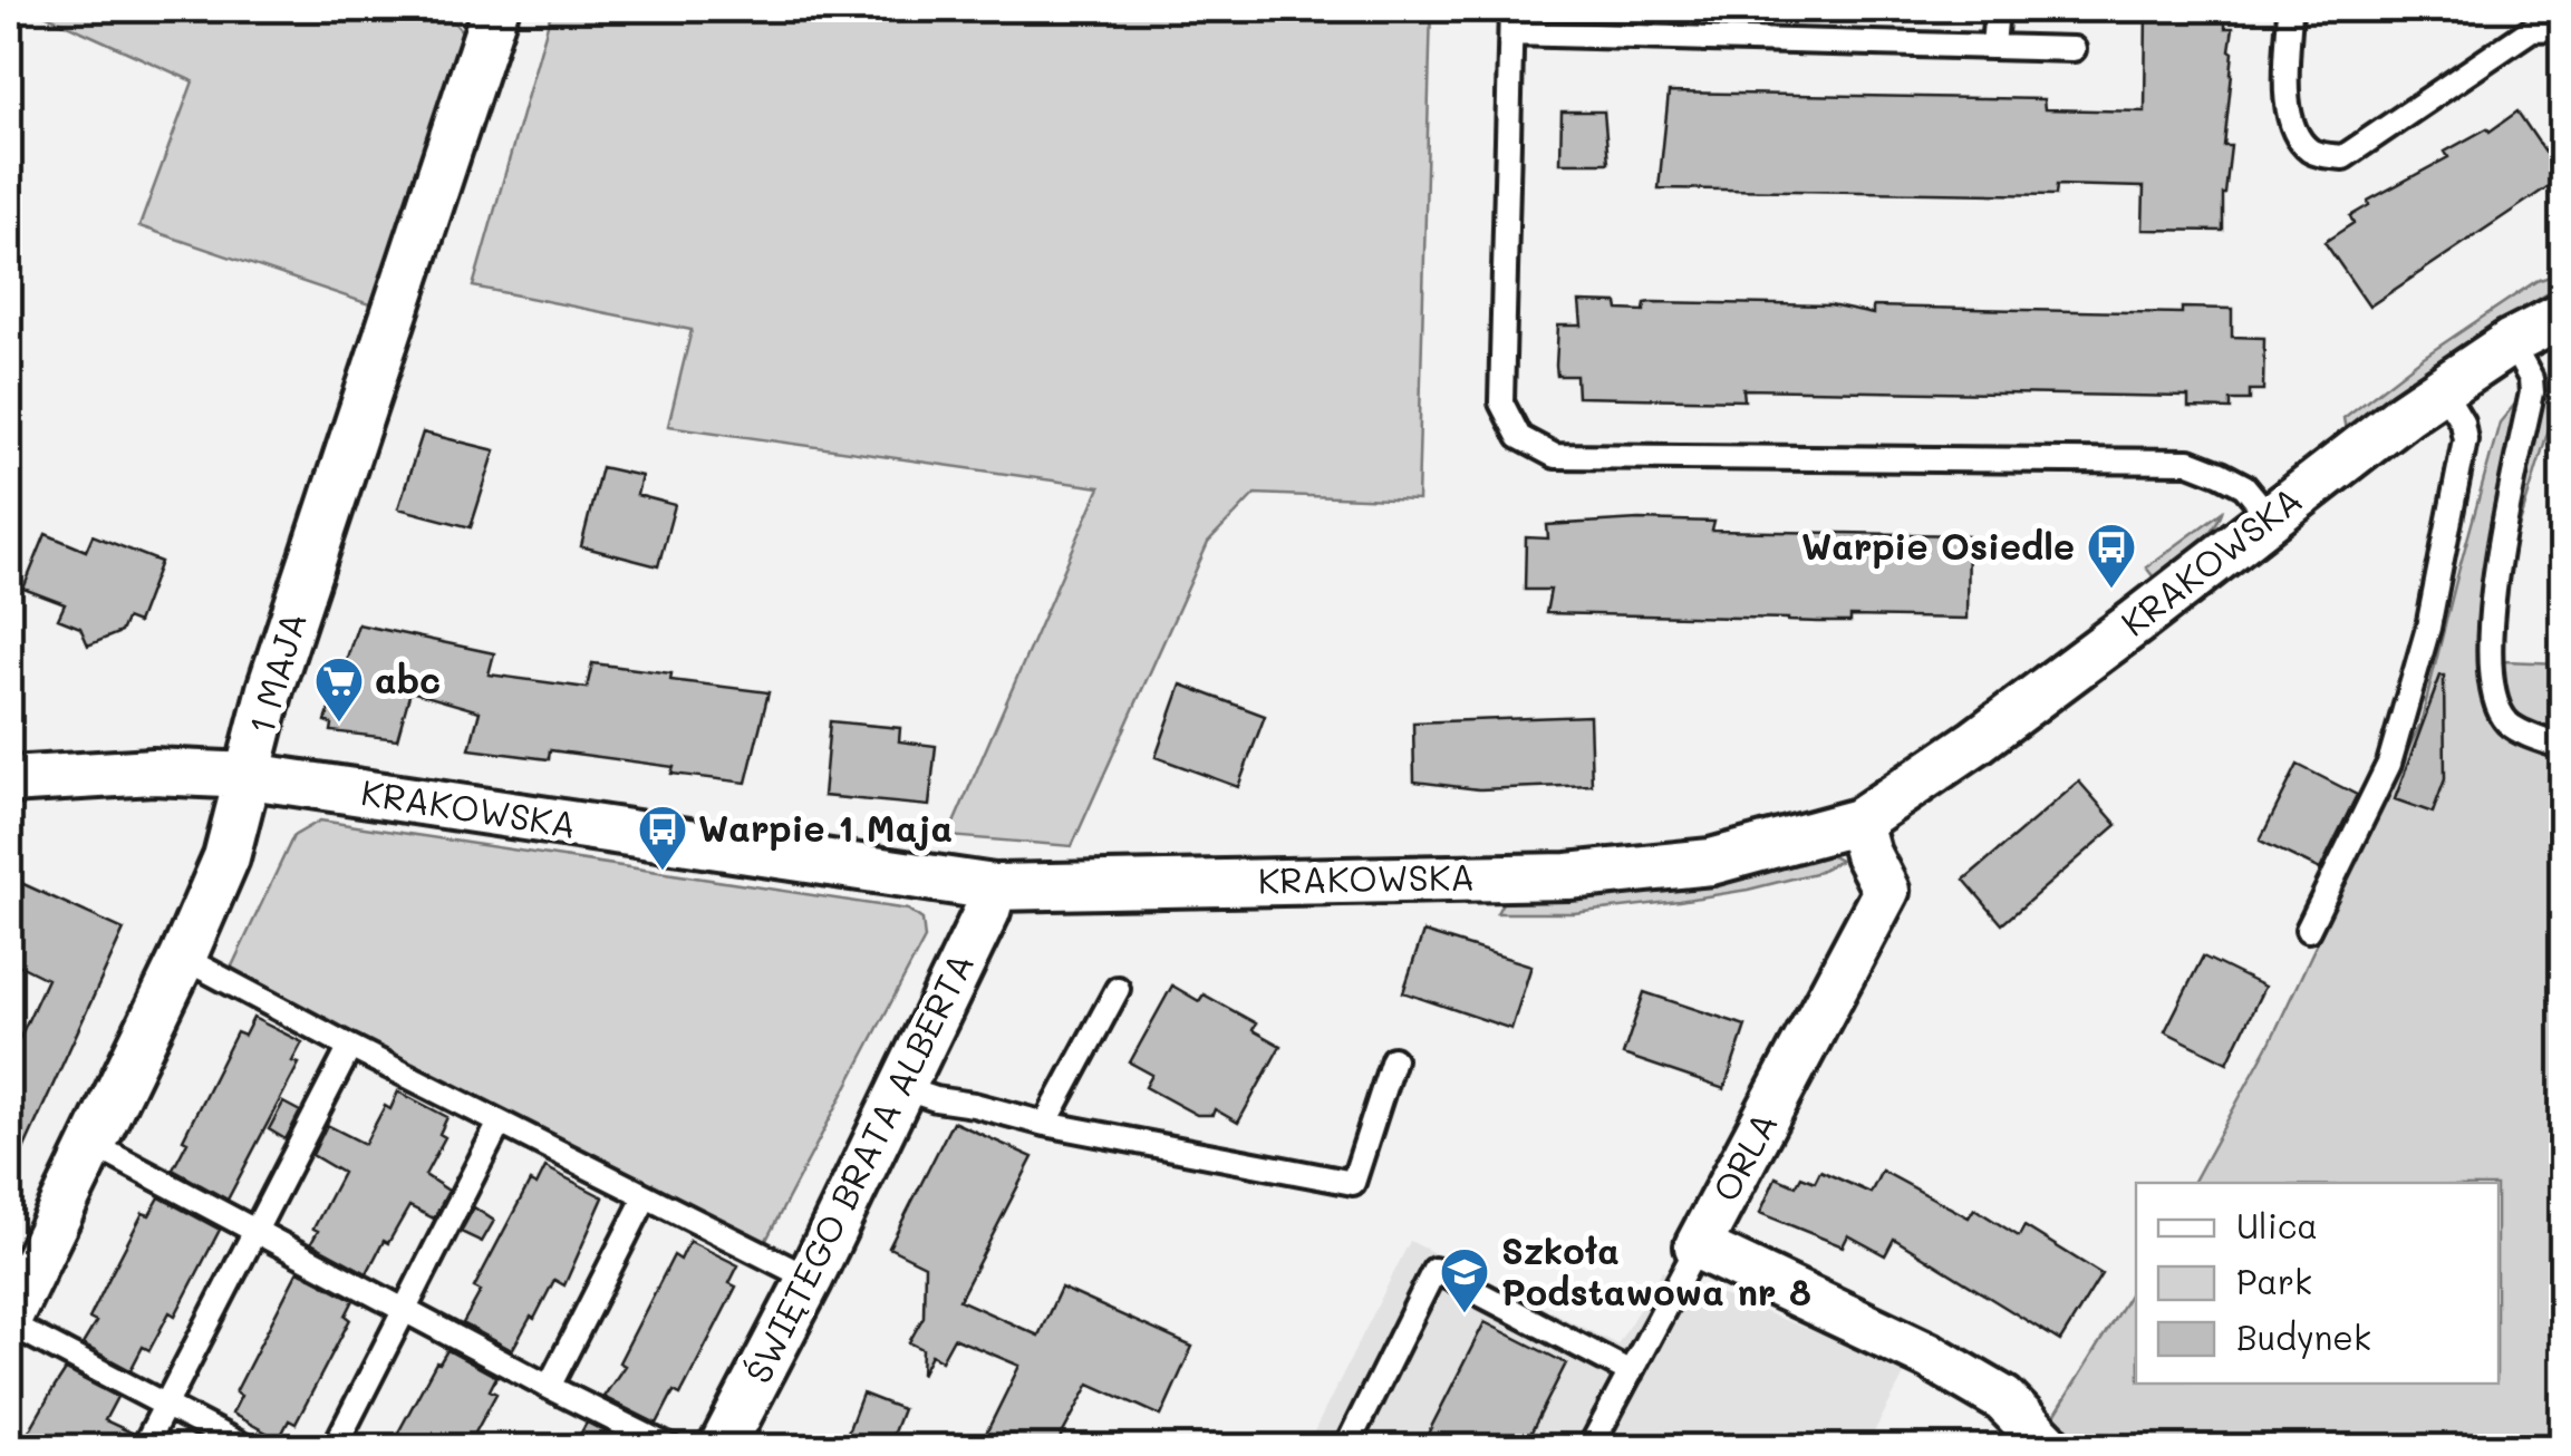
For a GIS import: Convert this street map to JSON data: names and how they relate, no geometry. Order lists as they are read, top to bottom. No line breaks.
{"streets":{"street":["KRAKOWSKA","1 MAJA","ORLA","ŚWIĘTEGO BRATA ALBERTA"]},"crossings":[["KRAKOWSKA","1 MAJA"],["KRAKOWSKA","ORLA"],["KRAKOWSKA","ŚWIĘTEGO BRATA ALBERTA"]],"places":{"bus stop":["Warpie Osiedle","Warpie 1 Maja"],"supermarket":["abc"],"school or university":["Szkoła Podstawowa nr 8"]},"legend":["Ulica","Park","Budynek"]}
